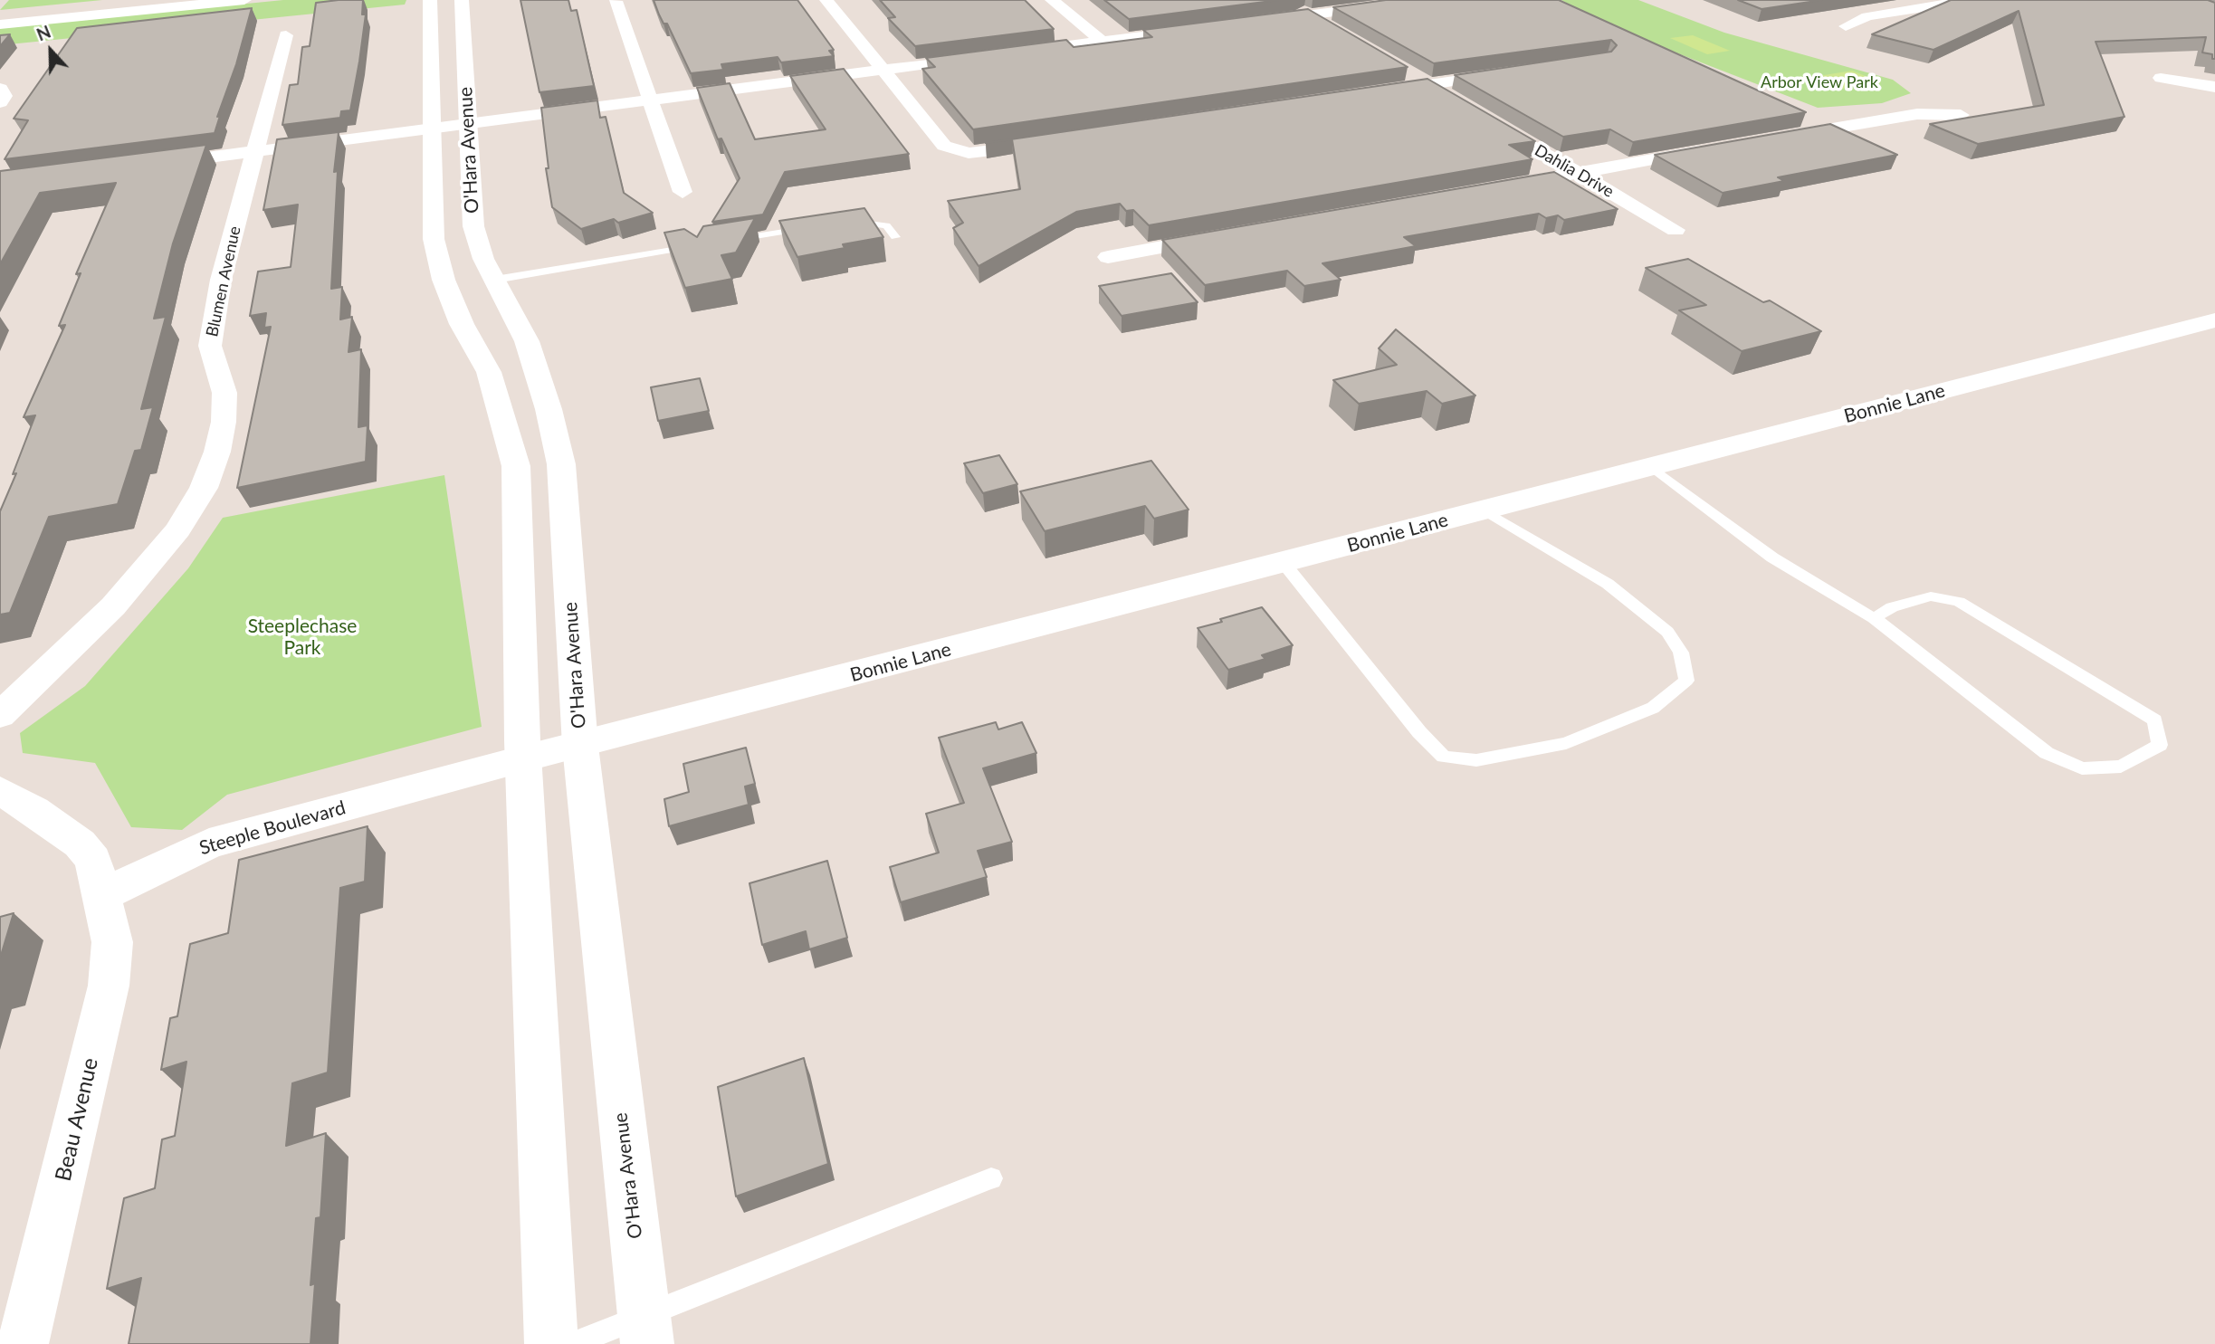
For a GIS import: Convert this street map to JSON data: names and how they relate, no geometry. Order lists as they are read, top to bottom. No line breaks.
{"streets":{"main road":["O'Hara Avenue"],"street":["Dahlia Drive","Blumen Avenue","Bonnie Lane","Steeple Boulevard","Beau Avenue"]},"crossings":[["O'Hara Avenue","Bonnie Lane"],["O'Hara Avenue","Steeple Boulevard"],["Bonnie Lane","Steeple Boulevard"],["Steeple Boulevard","Beau Avenue"]],"parks":["Arbor View Park","Steeplechase Park"],"north":"top"}
